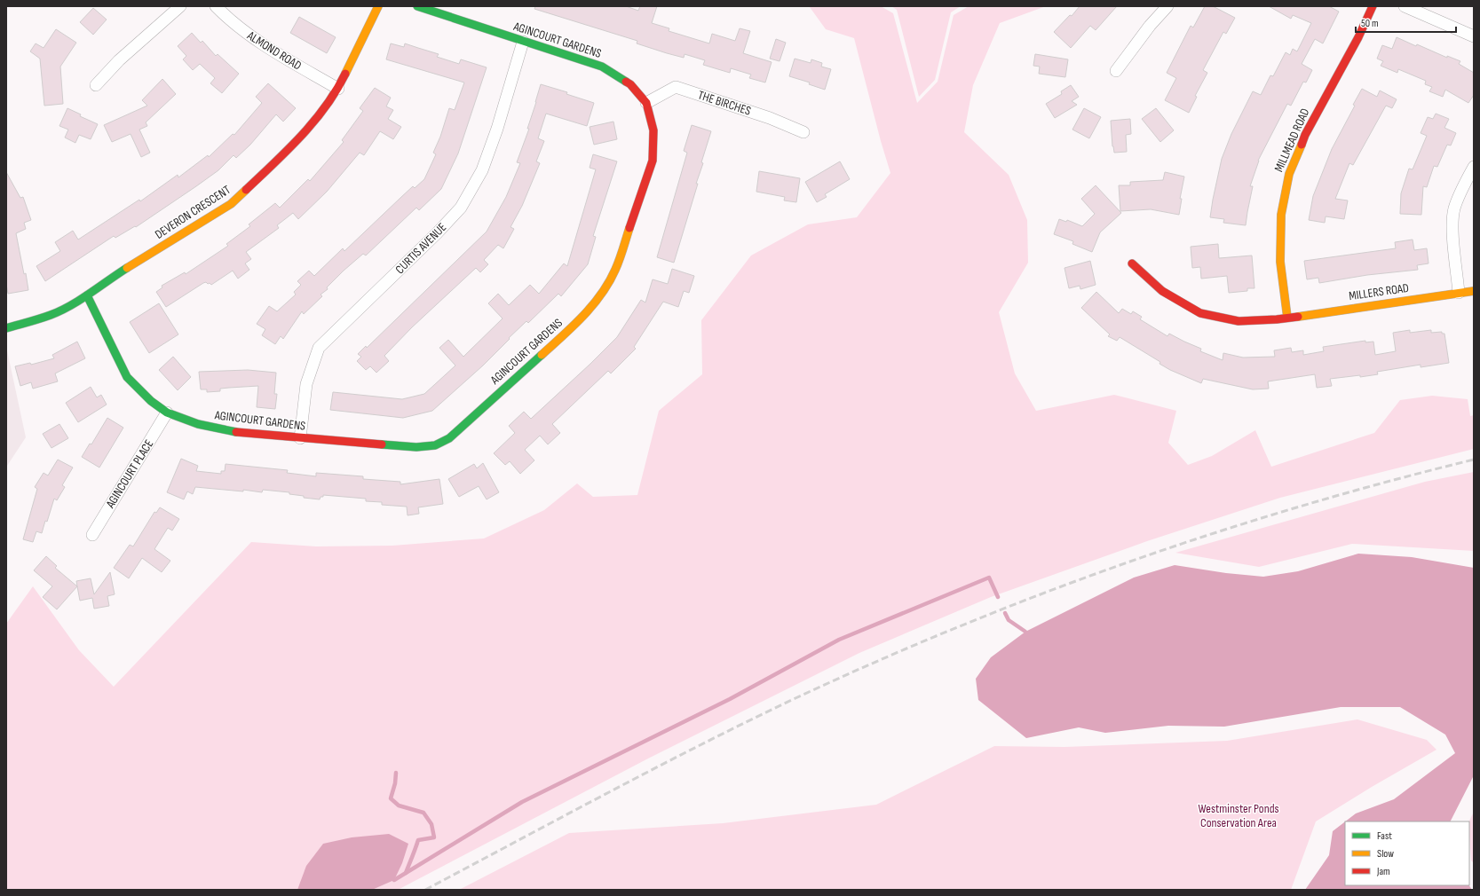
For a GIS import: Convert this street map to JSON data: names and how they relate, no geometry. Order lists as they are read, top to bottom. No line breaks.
{"streets":{"street":["AGINCOURT GARDENS","ALMOND ROAD","THE BIRCHES","MILLMEAD ROAD","DEVERON CRESCENT","CURTIS AVENUE","MILLERS ROAD","AGINCOURT PLACE"]},"crossings":[["AGINCOURT GARDENS","THE BIRCHES"],["AGINCOURT GARDENS","DEVERON CRESCENT"],["AGINCOURT GARDENS","CURTIS AVENUE"],["AGINCOURT GARDENS","AGINCOURT PLACE"],["ALMOND ROAD","DEVERON CRESCENT"],["MILLMEAD ROAD","MILLERS ROAD"]],"parks":["Westminster Ponds Conservation Area"],"legend":["Fast","Slow","Jam"],"scale_bar":"50 m"}
